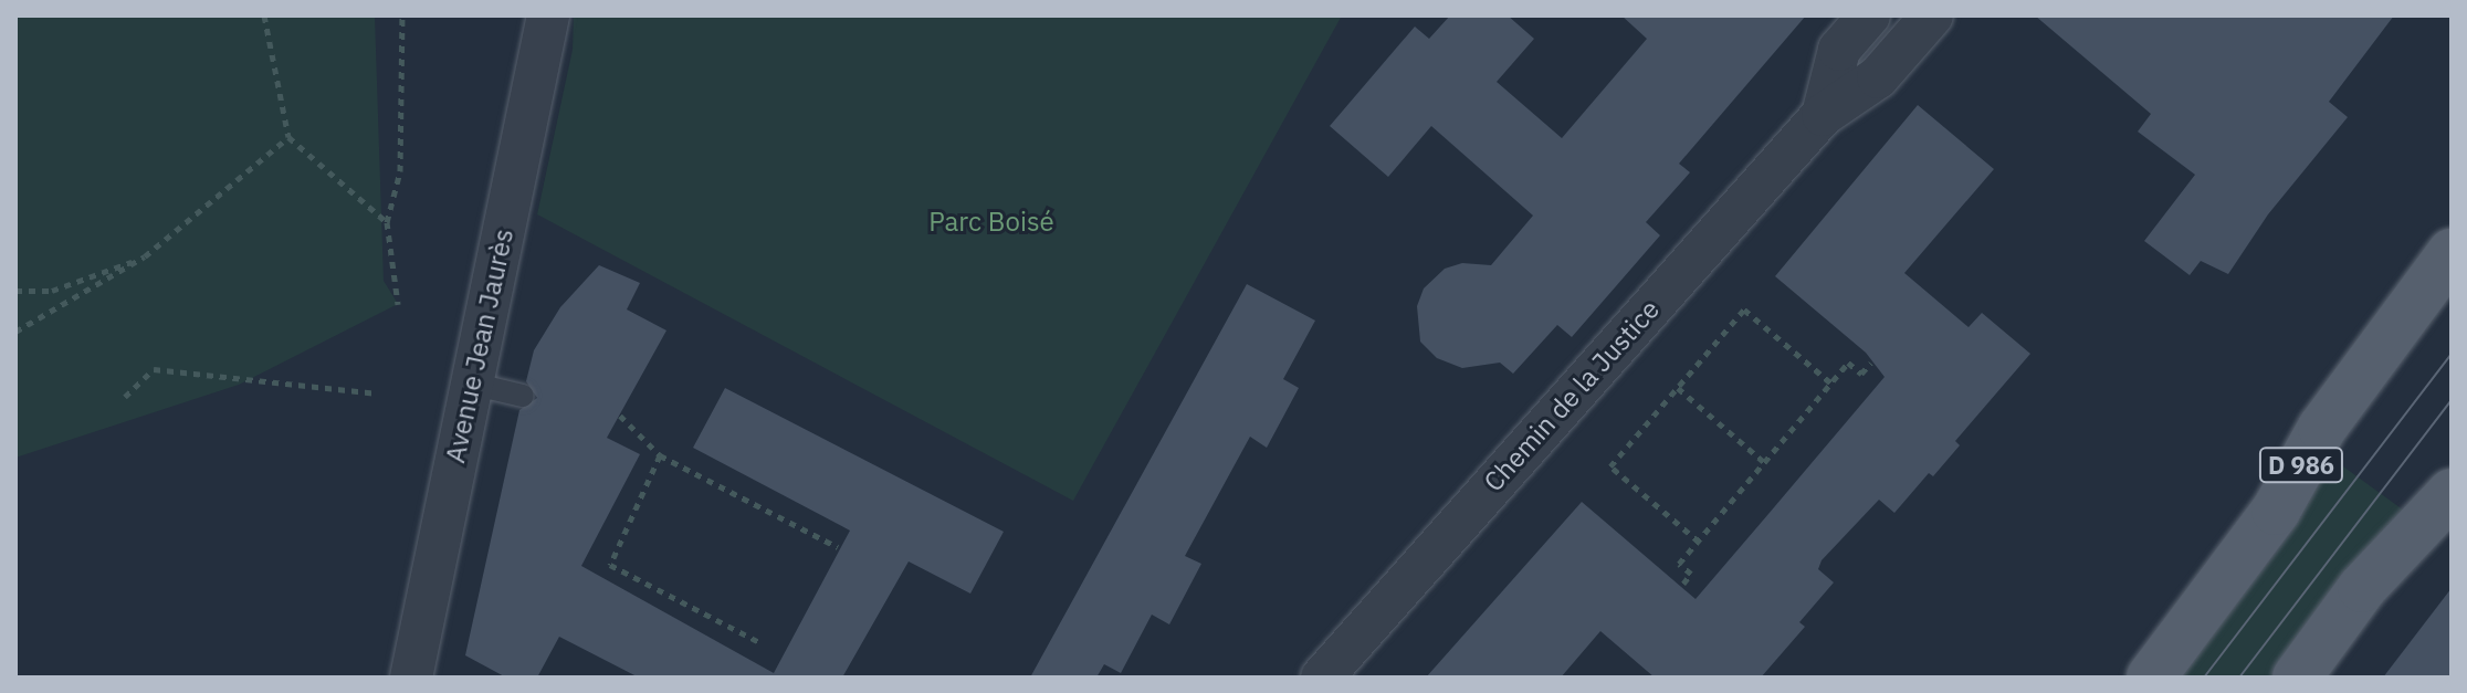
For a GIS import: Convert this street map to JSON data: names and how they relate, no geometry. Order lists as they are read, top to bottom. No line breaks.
{"streets":{"main road":["D 986"],"street":["Avenue Jean Jaurès","Chemin de la Justice"]},"parks":["Parc Boisé"]}
